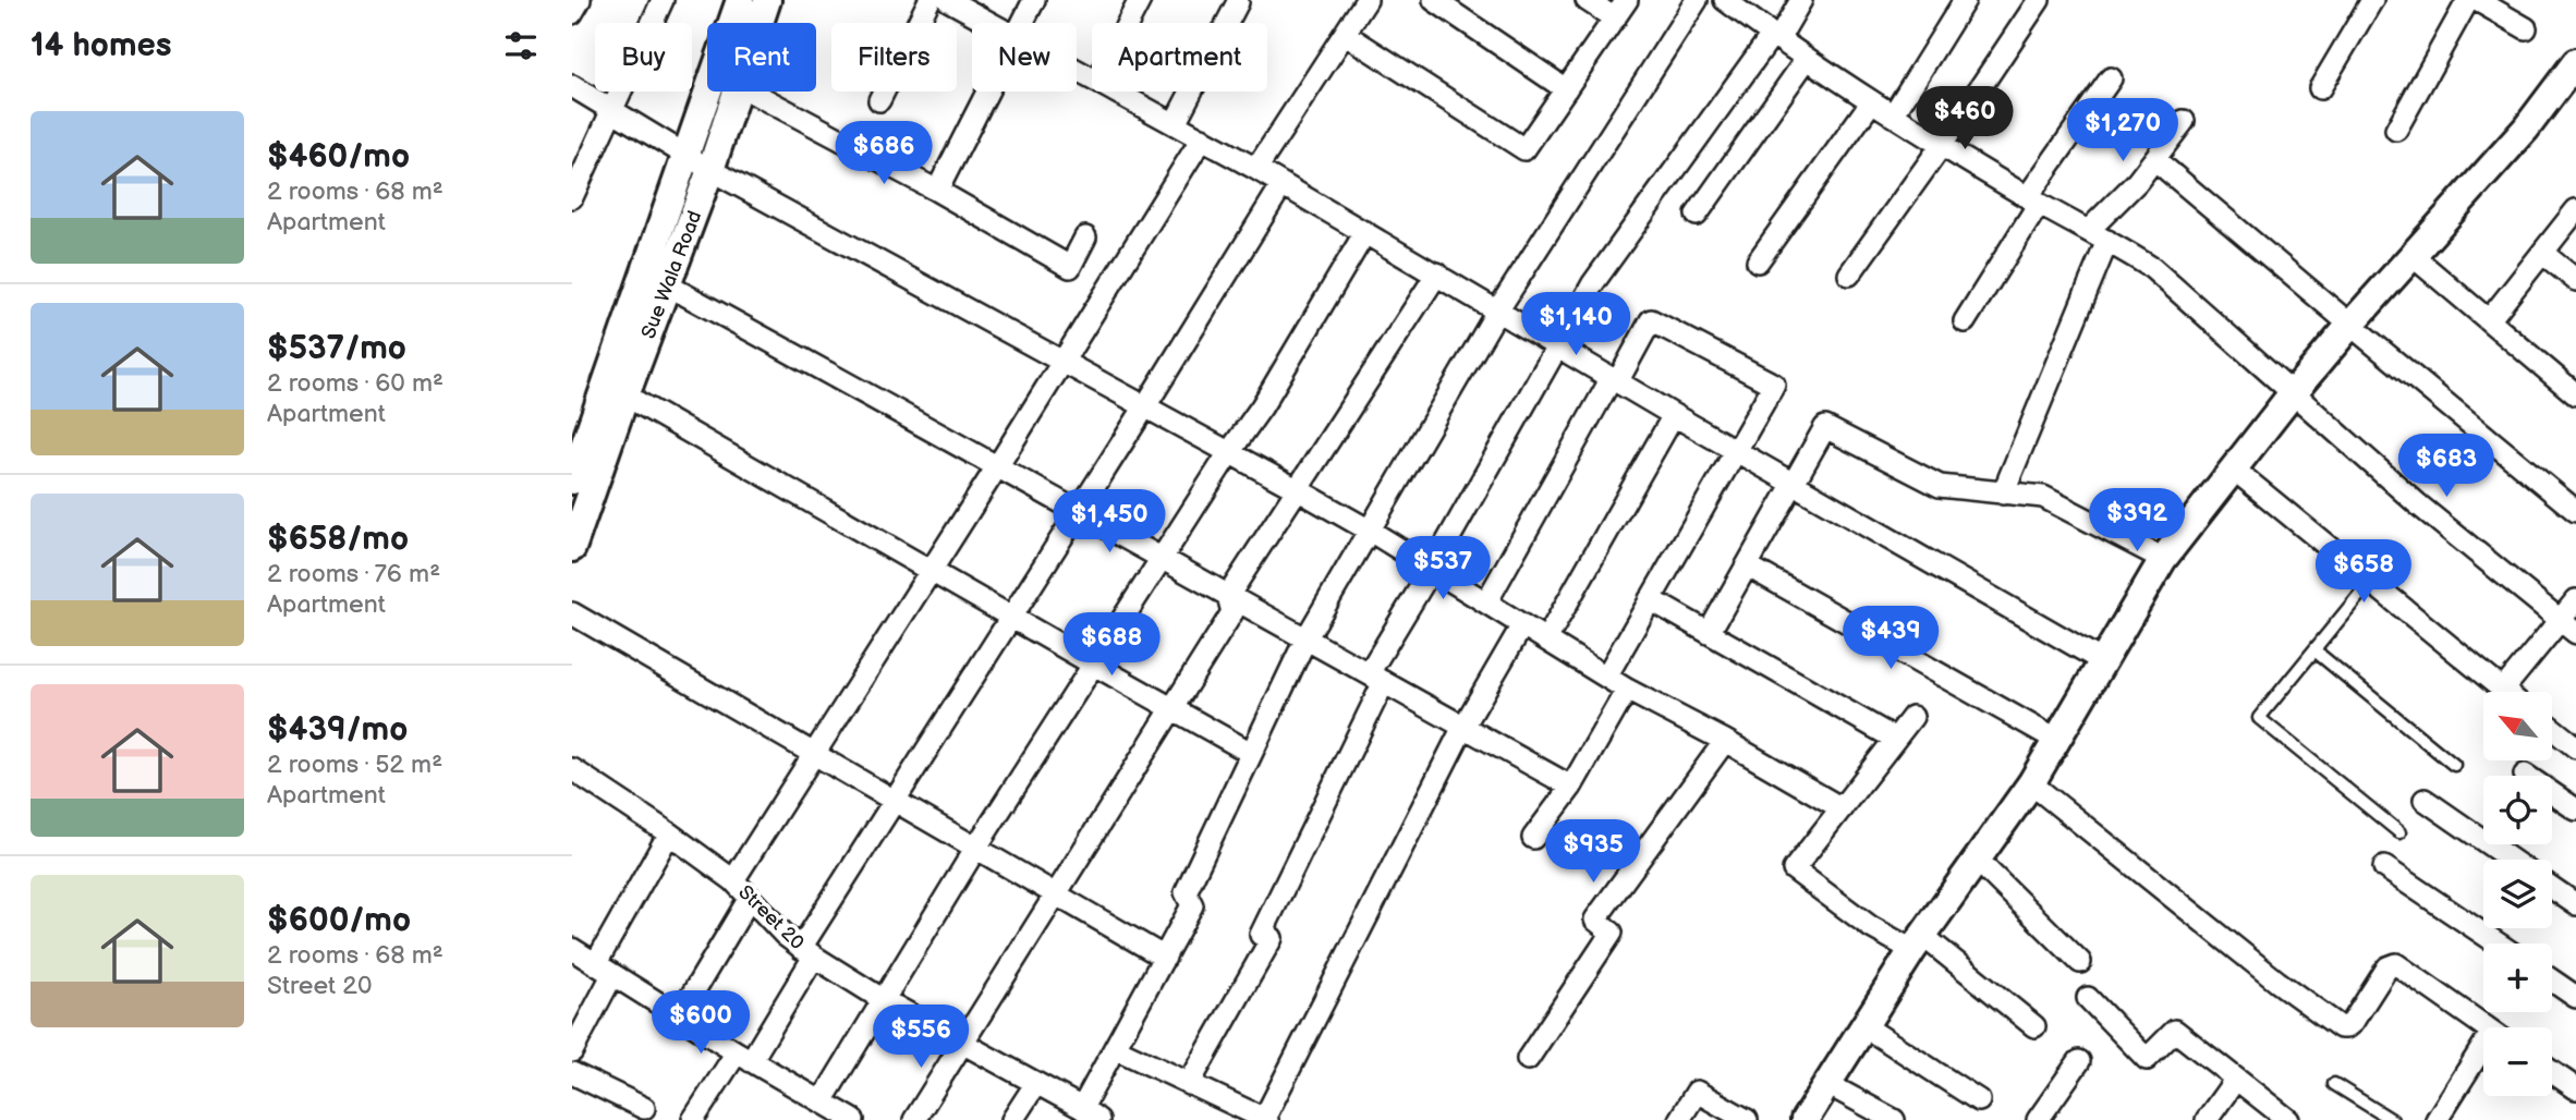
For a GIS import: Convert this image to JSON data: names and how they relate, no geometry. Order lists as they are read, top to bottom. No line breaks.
{"streets":{"street":["Sue Wala Road","Street 20"]},"north":"top left","page":{"heading":"14 homes","chip":["Buy","Rent","Filters","New","Apartment"],"price":["$460","$1,270","$686","$1,140","$683","$392","$1,450","$537","$658","$439","$688","$935","$600","$556"],"list":[{"name":"$460/mo","note":"2 rooms · 68 m² · Apartment"},{"name":"$537/mo","note":"2 rooms · 60 m² · Apartment"},{"name":"$658/mo","note":"2 rooms · 76 m² · Apartment"},{"name":"$439/mo","note":"2 rooms · 52 m² · Apartment"},{"name":"$600/mo","note":"2 rooms · 68 m² · Street 20"}],"map_buttons":["+","−"]}}
